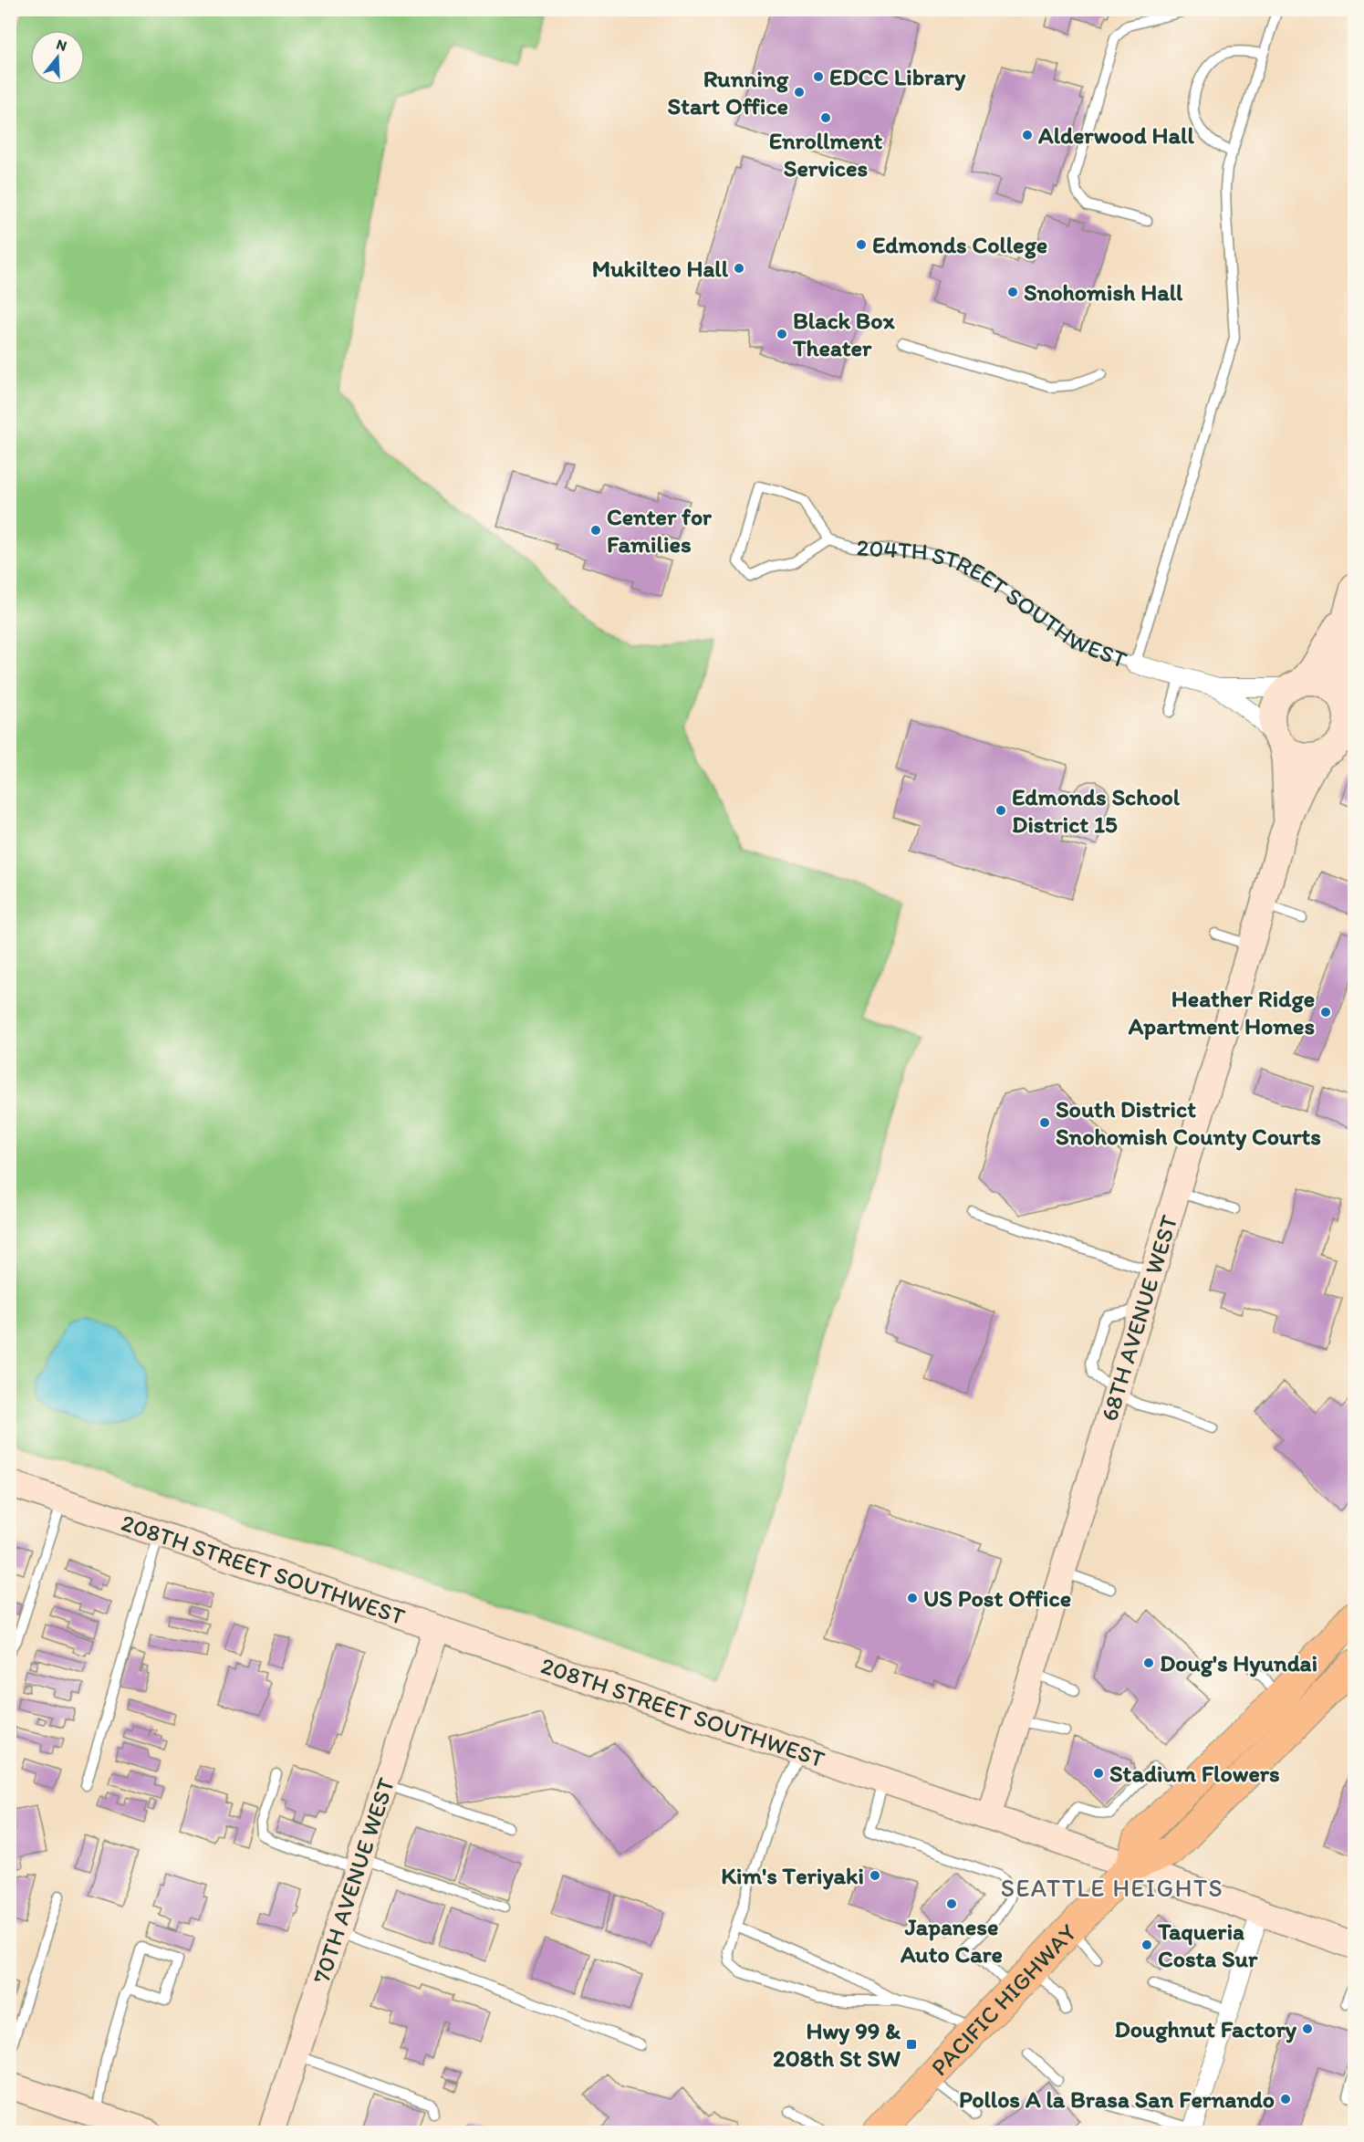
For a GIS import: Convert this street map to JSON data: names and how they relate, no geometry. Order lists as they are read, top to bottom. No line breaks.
{"streets":{"highway":["PACIFIC HIGHWAY"],"street":["204TH STREET SOUTHWEST","68TH AVENUE WEST","208TH STREET SOUTHWEST","70TH AVENUE WEST"]},"crossings":[["204TH STREET SOUTHWEST","68TH AVENUE WEST"],["68TH AVENUE WEST","208TH STREET SOUTHWEST"],["208TH STREET SOUTHWEST","70TH AVENUE WEST"],["208TH STREET SOUTHWEST","PACIFIC HIGHWAY"]],"districts":["SEATTLE HEIGHTS"],"places":{"other":["EDCC Library","Running Start Office","Enrollment Services","Alderwood Hall","Edmonds College","Mukilteo Hall","Snohomish Hall","Black Box Theater","Center for Families","Edmonds School District 15","Heather Ridge Apartment Homes","South District Snohomish County Courts","US Post Office","Doug's Hyundai","Stadium Flowers","Kim's Teriyaki","Japanese Auto Care","Taqueria Costa Sur","Doughnut Factory","Pollos A la Brasa San Fernando"],"transit":["Hwy 99 & 208th St SW"]},"north":"top"}
